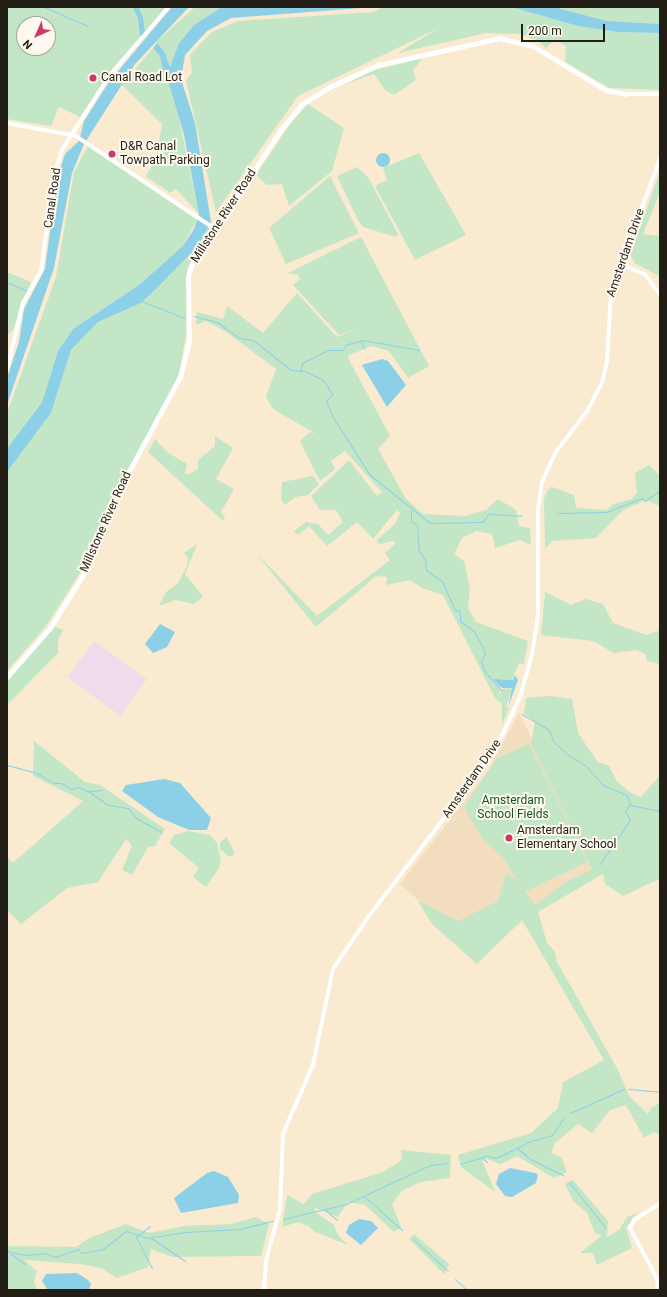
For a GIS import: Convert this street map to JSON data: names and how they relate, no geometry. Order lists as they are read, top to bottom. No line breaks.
{"streets":{"main road":["Millstone River Road"],"street":["Canal Road","Amsterdam Drive"]},"parks":["Amsterdam School Fields"],"places":["Canal Road Lot","D&R Canal Towpath Parking","Amsterdam Elementary School"],"scale_bar":"200 m","north":"bottom left"}
